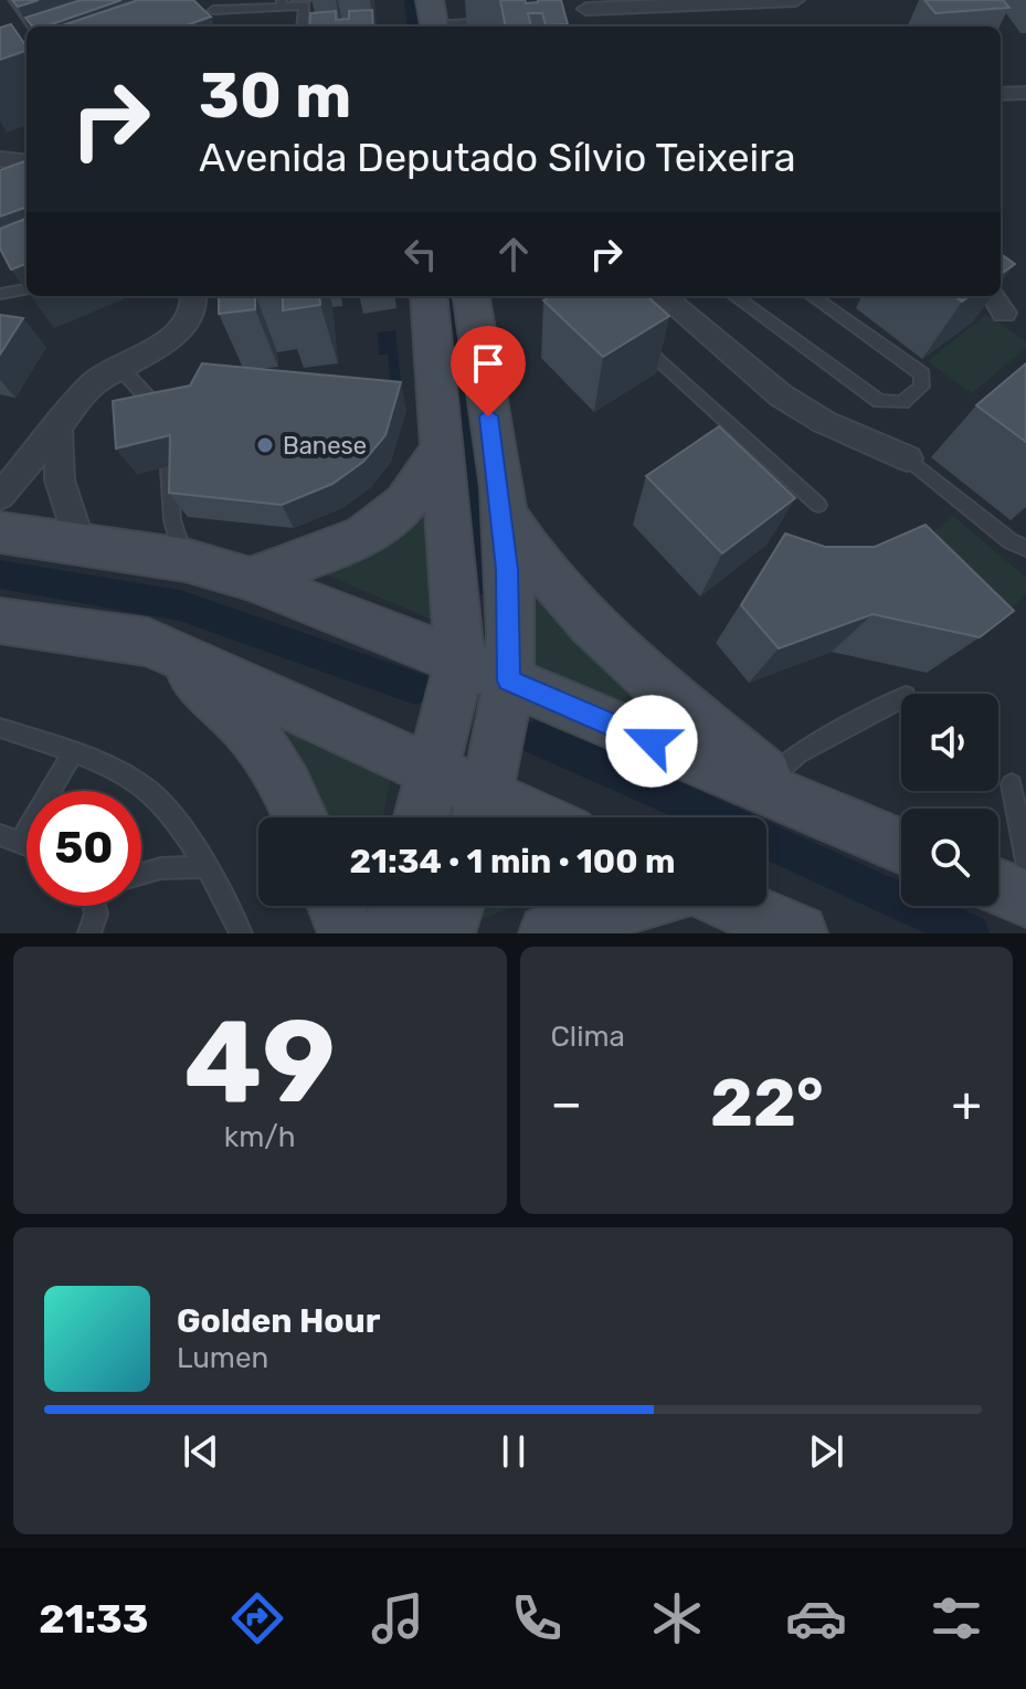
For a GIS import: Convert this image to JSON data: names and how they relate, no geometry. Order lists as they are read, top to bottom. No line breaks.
{"places":["Banese"],"page":{"turn":["30 m","Avenida Deputado Sílvio Teixeira"],"limit":"50","trip":"21:34 · 1 min · 100 m","tile":[["49","km/h"],"Clima"],"heat":["−","22°","+"],"song":["Golden Hour","Lumen"],"tabs":"21:33"}}
